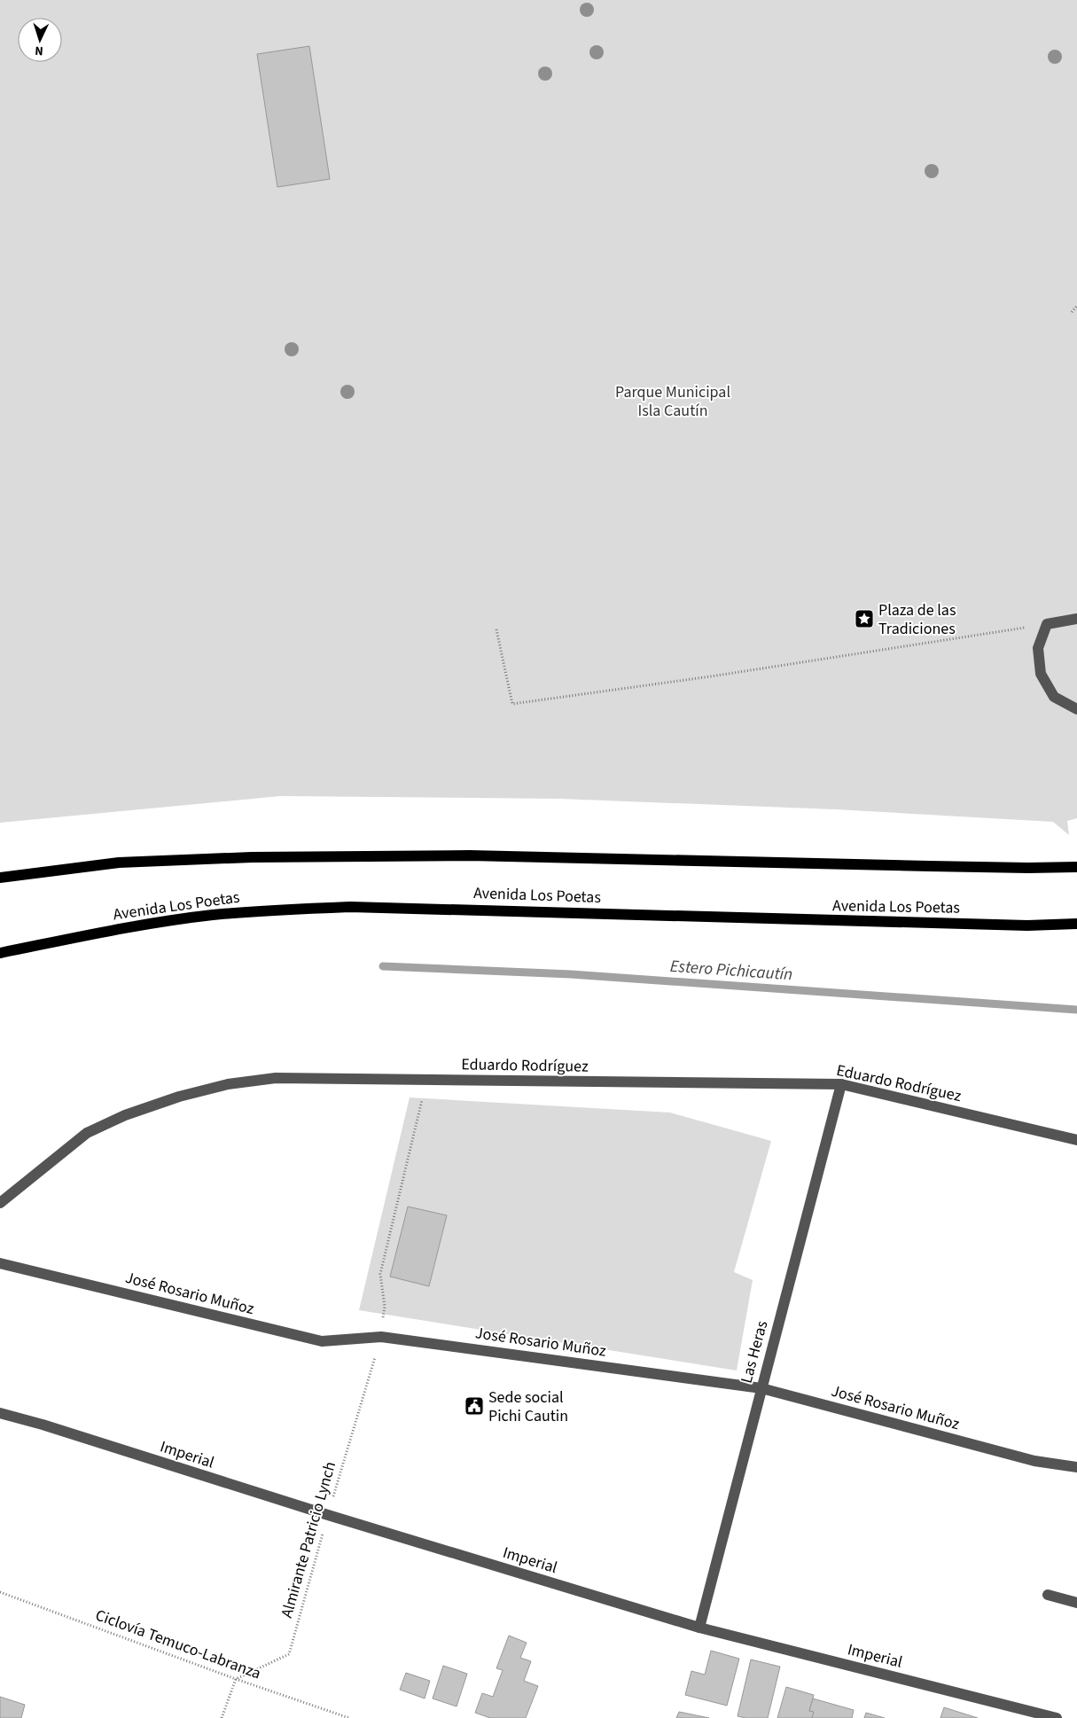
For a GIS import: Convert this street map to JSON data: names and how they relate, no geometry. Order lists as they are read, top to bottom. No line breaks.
{"streets":{"main road":["Avenida Los Poetas"],"street":["Eduardo Rodríguez","José Rosario Muñoz","Las Heras","Imperial"],"path":["Almirante Patricio Lynch","Ciclovía Temuco-Labranza"]},"crossings":[["Eduardo Rodríguez","Las Heras"],["Eduardo Rodríguez","Almirante Patricio Lynch"],["José Rosario Muñoz","Las Heras"],["José Rosario Muñoz","Almirante Patricio Lynch"],["Las Heras","Imperial"],["Imperial","Almirante Patricio Lynch"],["Almirante Patricio Lynch","Ciclovía Temuco-Labranza"]],"water":["Estero Pichicautín"],"parks":["Parque Municipal Isla Cautín"],"places":{"place":["Plaza de las Tradiciones"],"public building":["Sede social Pichi Cautin"]},"north":"bottom"}
